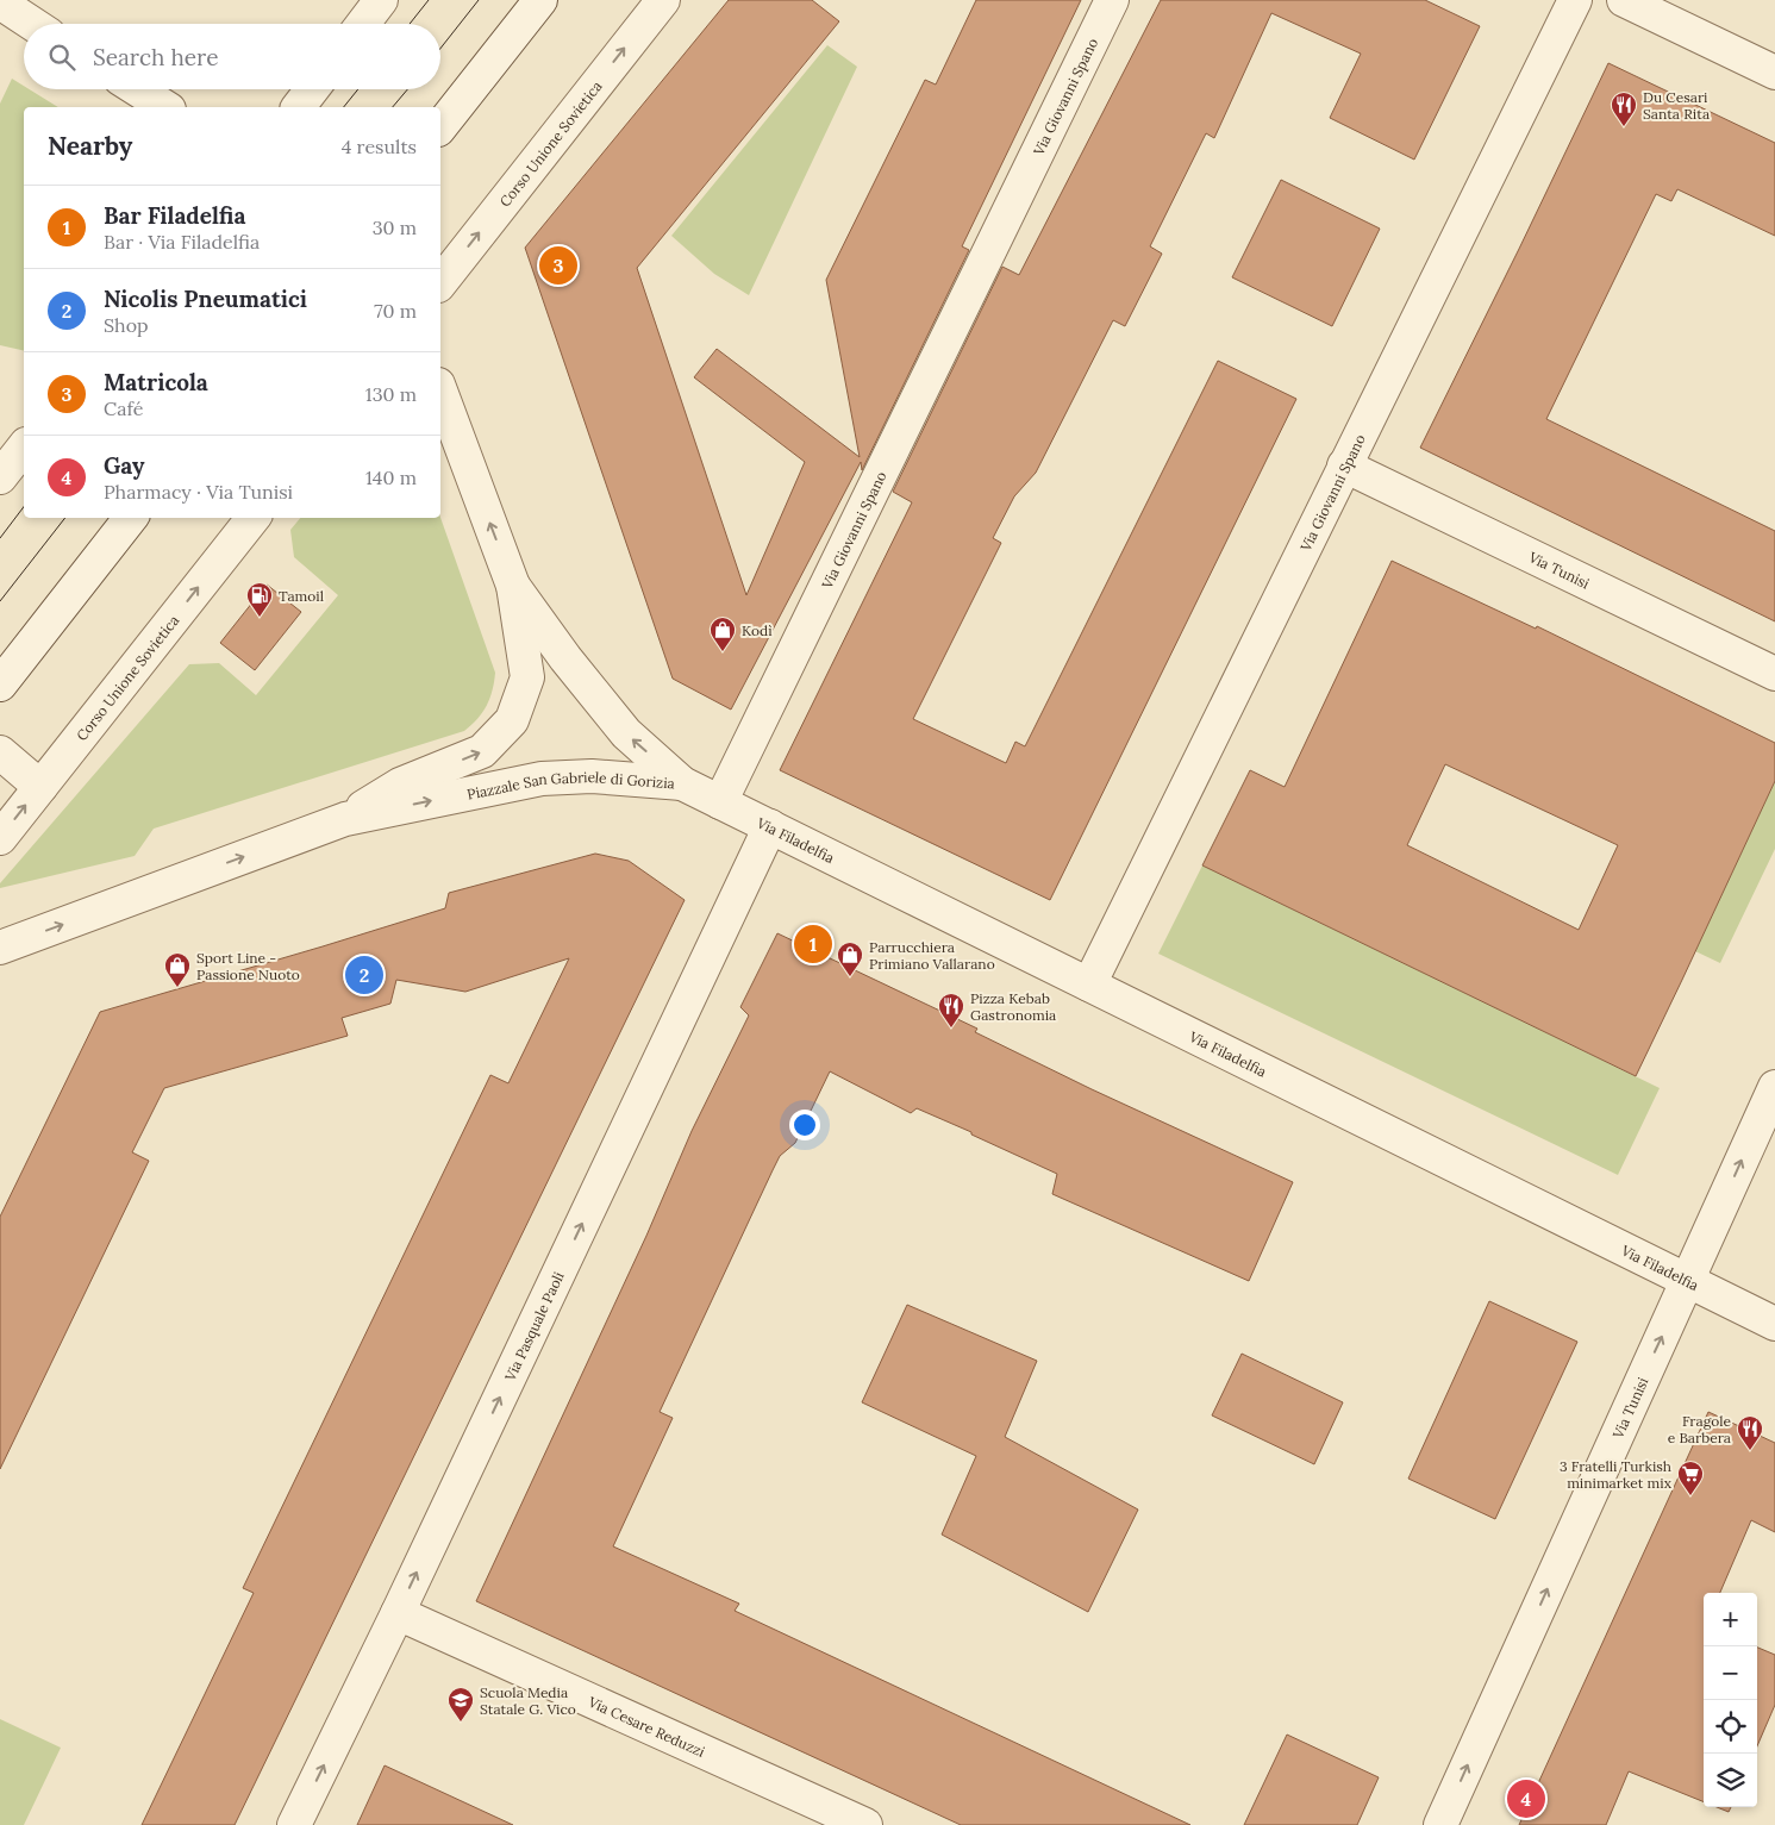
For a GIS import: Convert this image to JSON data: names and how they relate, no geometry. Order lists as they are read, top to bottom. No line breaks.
{"streets":{"street":["Via Giovanni Spano","Corso Unione Sovietica","Via Tunisi","Piazzale San Gabriele di Gorizia","Via Filadelfia","Via Pasquale Paoli","Via Cesare Reduzzi"]},"crossings":[["Via Giovanni Spano","Via Tunisi"],["Via Giovanni Spano","Via Filadelfia"],["Via Tunisi","Via Filadelfia"],["Piazzale San Gabriele di Gorizia","Via Filadelfia"],["Via Filadelfia","Via Pasquale Paoli"],["Via Pasquale Paoli","Via Cesare Reduzzi"]],"one_way":["Via Tunisi","Via Pasquale Paoli"],"places":{"restaurant":["Du Cesari Santa Rita","Pizza Kebab Gastronomia","Fragole e Barbera"],"fuel station":["Tamoil"],"shop":["Kodì","Parrucchiera Primiano Vallarano","Sport Line - Passione Nuoto"],"supermarket":["3 Fratelli Turkish minimarket mix"],"school or university":["Scuola Media Statale G. Vico"]},"page":{"search":"Search here","heading":["Nearby","4 results"],"list":[{"mark":"1","name":"Bar Filadelfia","note":"Bar · Via Filadelfia","value":"30 m"},{"mark":"2","name":"Nicolis Pneumatici","note":"Shop","value":"70 m"},{"mark":"3","name":"Matricola","note":"Café","value":"130 m"},{"mark":"4","name":"Gay","note":"Pharmacy · Via Tunisi","value":"140 m"}],"pins":["3","1","2","4"],"map_buttons":["+","−"]}}
